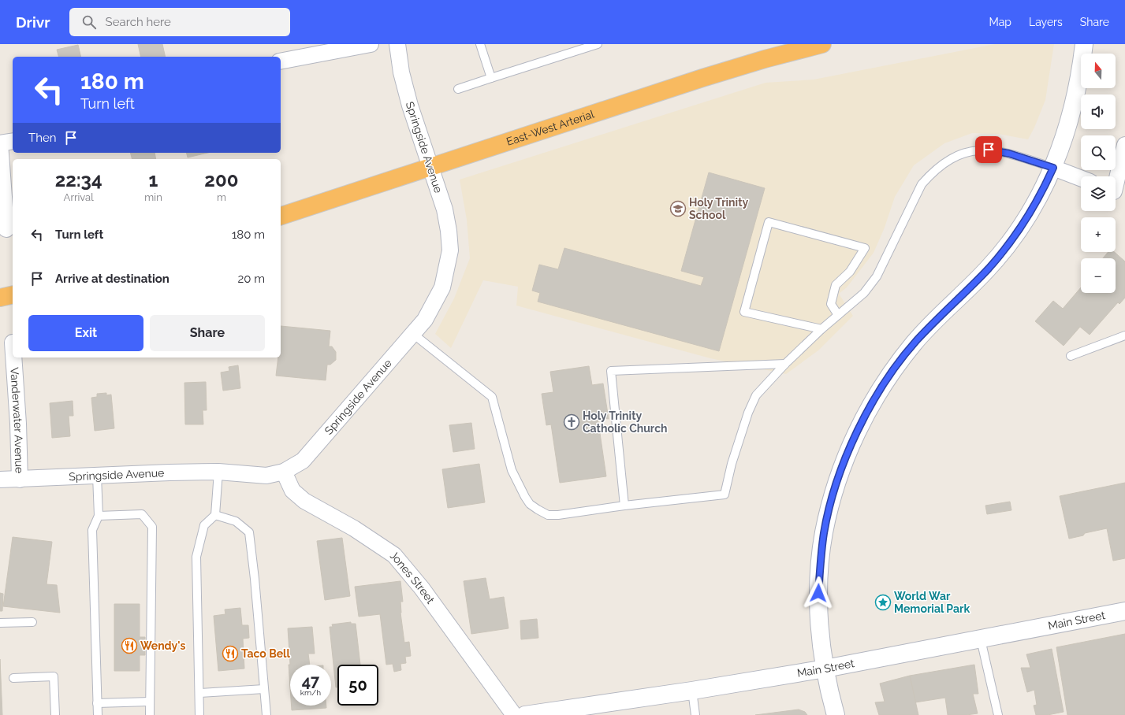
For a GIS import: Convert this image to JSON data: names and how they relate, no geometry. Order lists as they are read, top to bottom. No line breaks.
{"streets":{"highway":["East-West Arterial"],"main road":["Main Street"],"street":["Springside Avenue","Vanderwater Avenue","Jones Street"]},"crossings":[["East-West Arterial","Springside Avenue"],["Springside Avenue","Vanderwater Avenue"],["Springside Avenue","Jones Street"]],"places":{"school or university":["Holy Trinity School"],"church":["Holy Trinity Catholic Church"],"place":["World War Memorial Park"],"restaurant":["Wendy's","Taco Bell"]},"north":"top","page":{"header":"Drivr","search":"Search here","nav":["Map","Layers","Share"],"map_buttons":["+","−"],"turn":["180 m","Turn left"],"then":"Then","eta":["22:34","Arrival","1","min","200","m"],"list":[{"name":"Turn left","value":"180 m"},{"name":"Arrive at destination","value":"20 m"}],"buttons":["Exit","Share"],"speed":"47 km/h","limit":"50"}}
